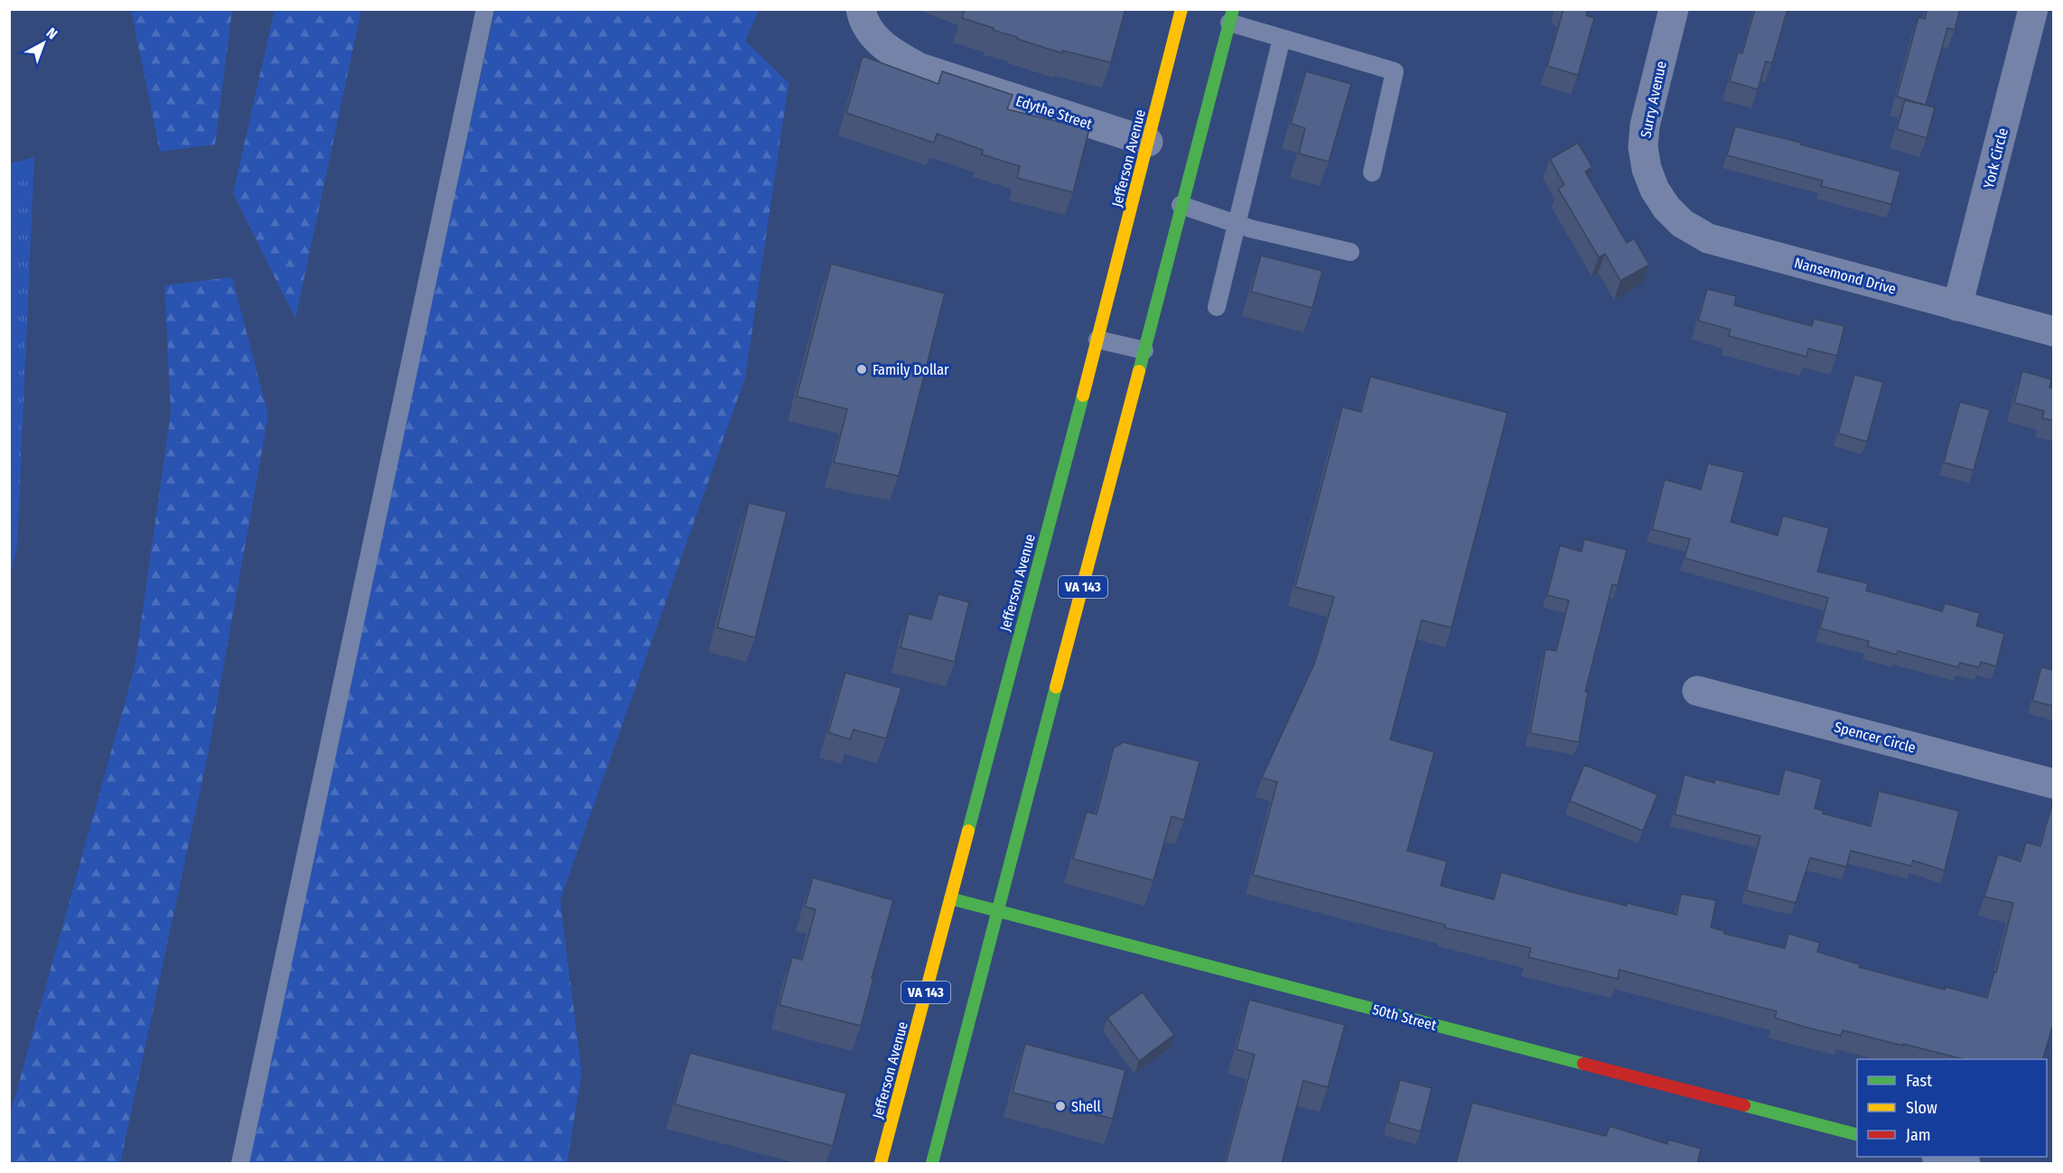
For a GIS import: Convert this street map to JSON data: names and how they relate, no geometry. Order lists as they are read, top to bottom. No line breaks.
{"streets":{"main road":["Jefferson Avenue","VA 143","50th Street"],"street":["Surry Avenue","Edythe Street","York Circle","Nansemond Drive","Spencer Circle"]},"crossings":[["Surry Avenue","Nansemond Drive"],["Edythe Street","Jefferson Avenue"],["Jefferson Avenue","50th Street"],["York Circle","Nansemond Drive"],["VA 143","50th Street"]],"places":["Family Dollar","Shell"],"legend":["Fast","Slow","Jam"],"north":"top right"}
